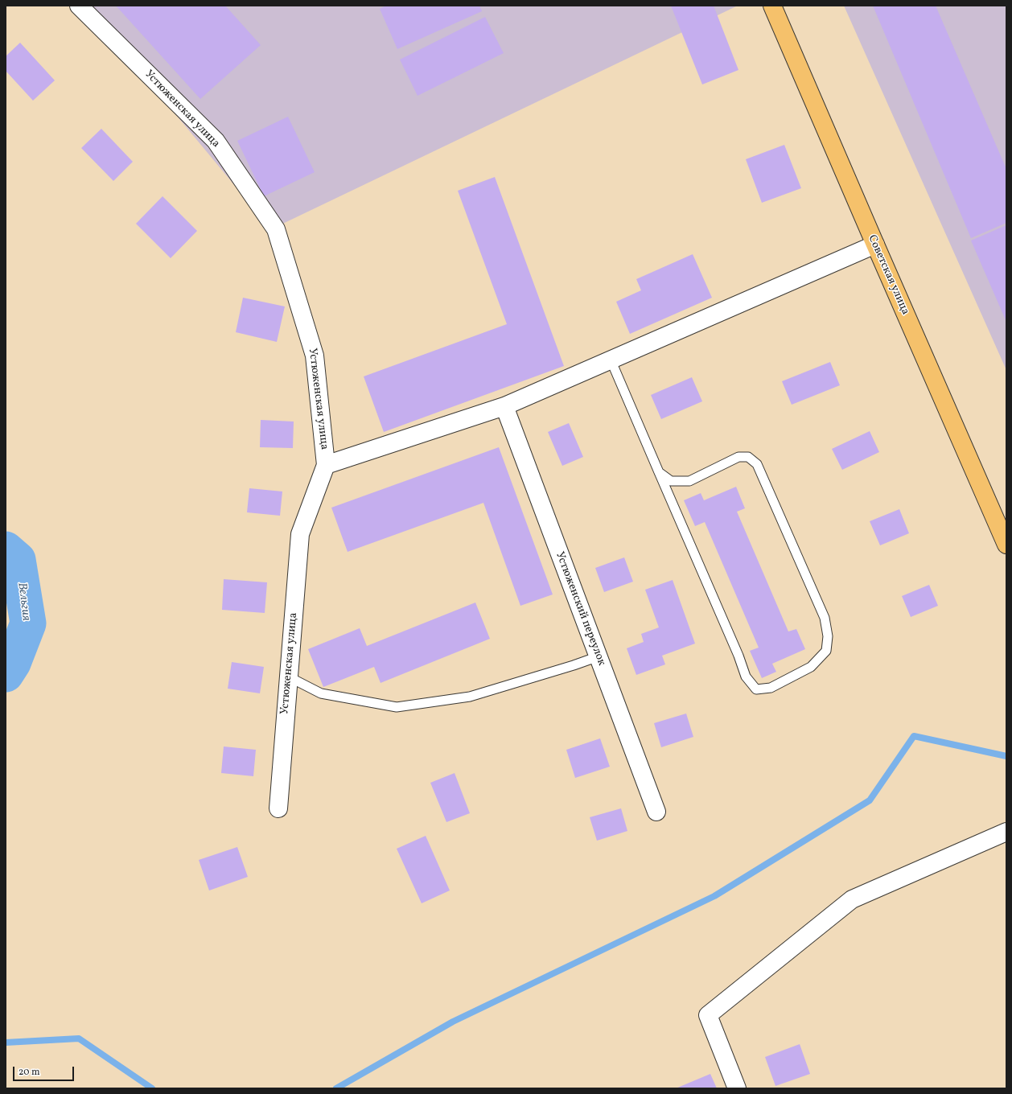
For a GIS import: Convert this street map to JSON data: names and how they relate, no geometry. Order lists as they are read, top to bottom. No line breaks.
{"streets":{"main road":["Советская улица"],"street":["Устюженская улица","Устюженский переулок"]},"water":["Вельгия"],"scale_bar":"20 m"}
